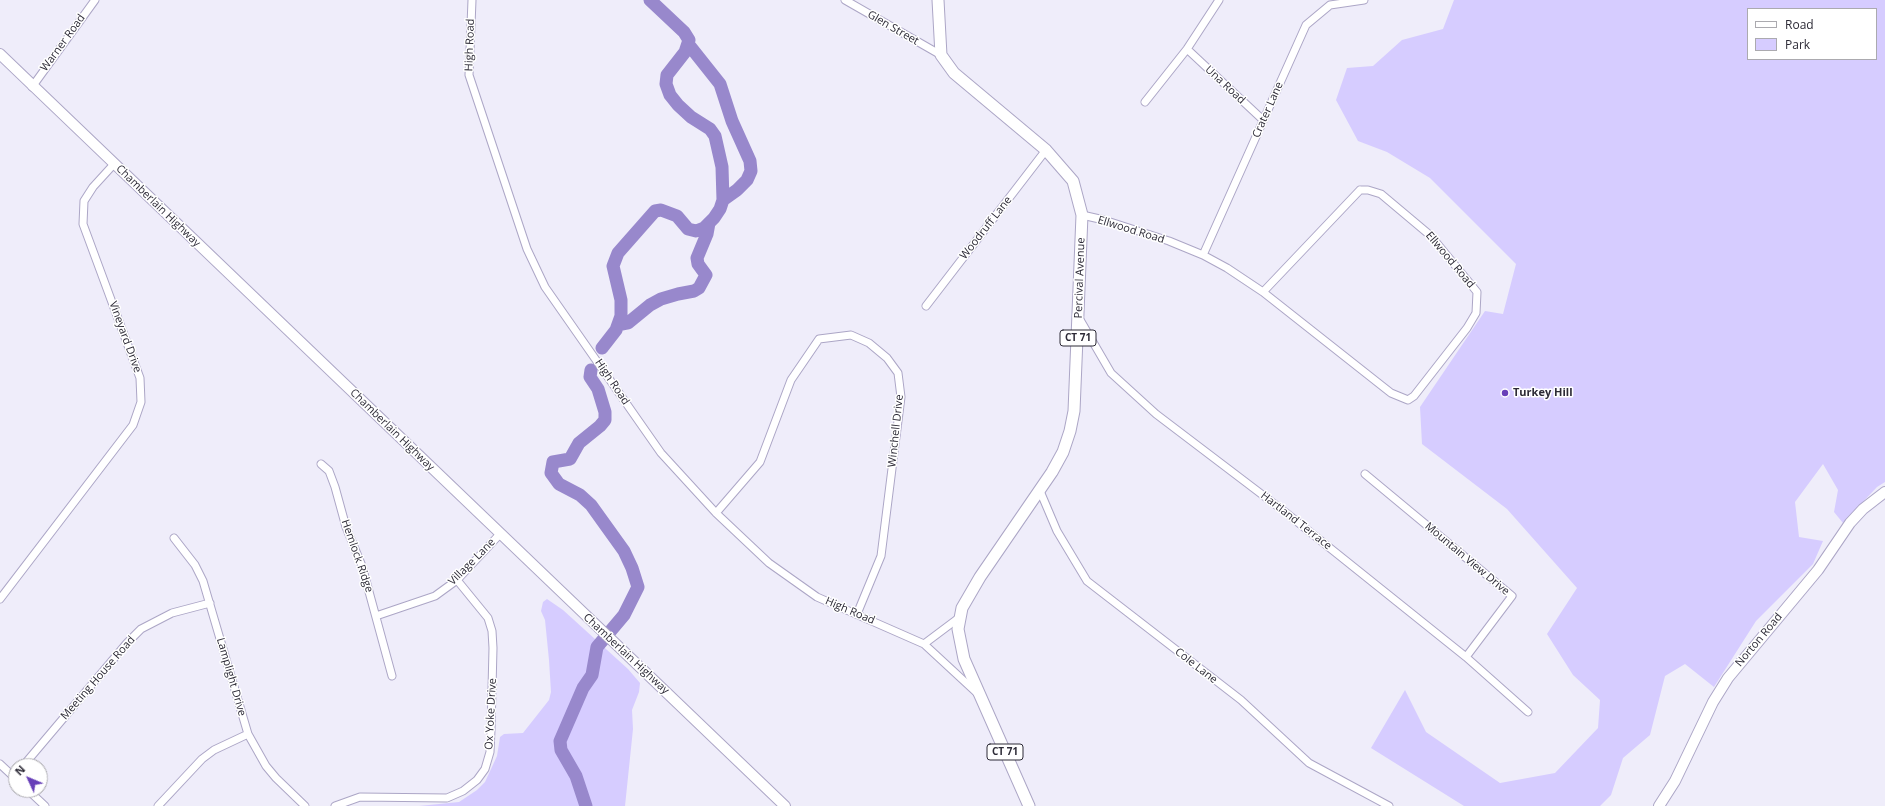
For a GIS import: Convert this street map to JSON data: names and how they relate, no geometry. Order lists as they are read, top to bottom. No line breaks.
{"streets":{"main road":["High Road","Chamberlain Highway","Percival Avenue","CT 71","Norton Road"],"street":["Glen Street","Warner Road","Una Road","Crater Lane","Woodruff Lane","Ellwood Road","Vineyard Drive","Winchell Drive","Hartland Terrace","Hemlock Ridge","Mountain View Drive","Village Lane","Cole Lane","Lamplight Drive","Meeting House Road","Ox Yoke Drive"]},"crossings":[["Glen Street","Percival Avenue"],["Warner Road","Chamberlain Highway"],["High Road","Percival Avenue"],["High Road","Winchell Drive"],["Una Road","Crater Lane"],["Crater Lane","Ellwood Road"],["Chamberlain Highway","Vineyard Drive"],["Chamberlain Highway","Village Lane"],["Woodruff Lane","Percival Avenue"],["Ellwood Road","Percival Avenue"],["Percival Avenue","Hartland Terrace"],["Percival Avenue","Cole Lane"],["Hartland Terrace","Mountain View Drive"],["Hemlock Ridge","Village Lane"],["Village Lane","Ox Yoke Drive"],["Lamplight Drive","Meeting House Road"]],"places":["Turkey Hill"],"legend":["Road","Park"],"north":"top left"}
